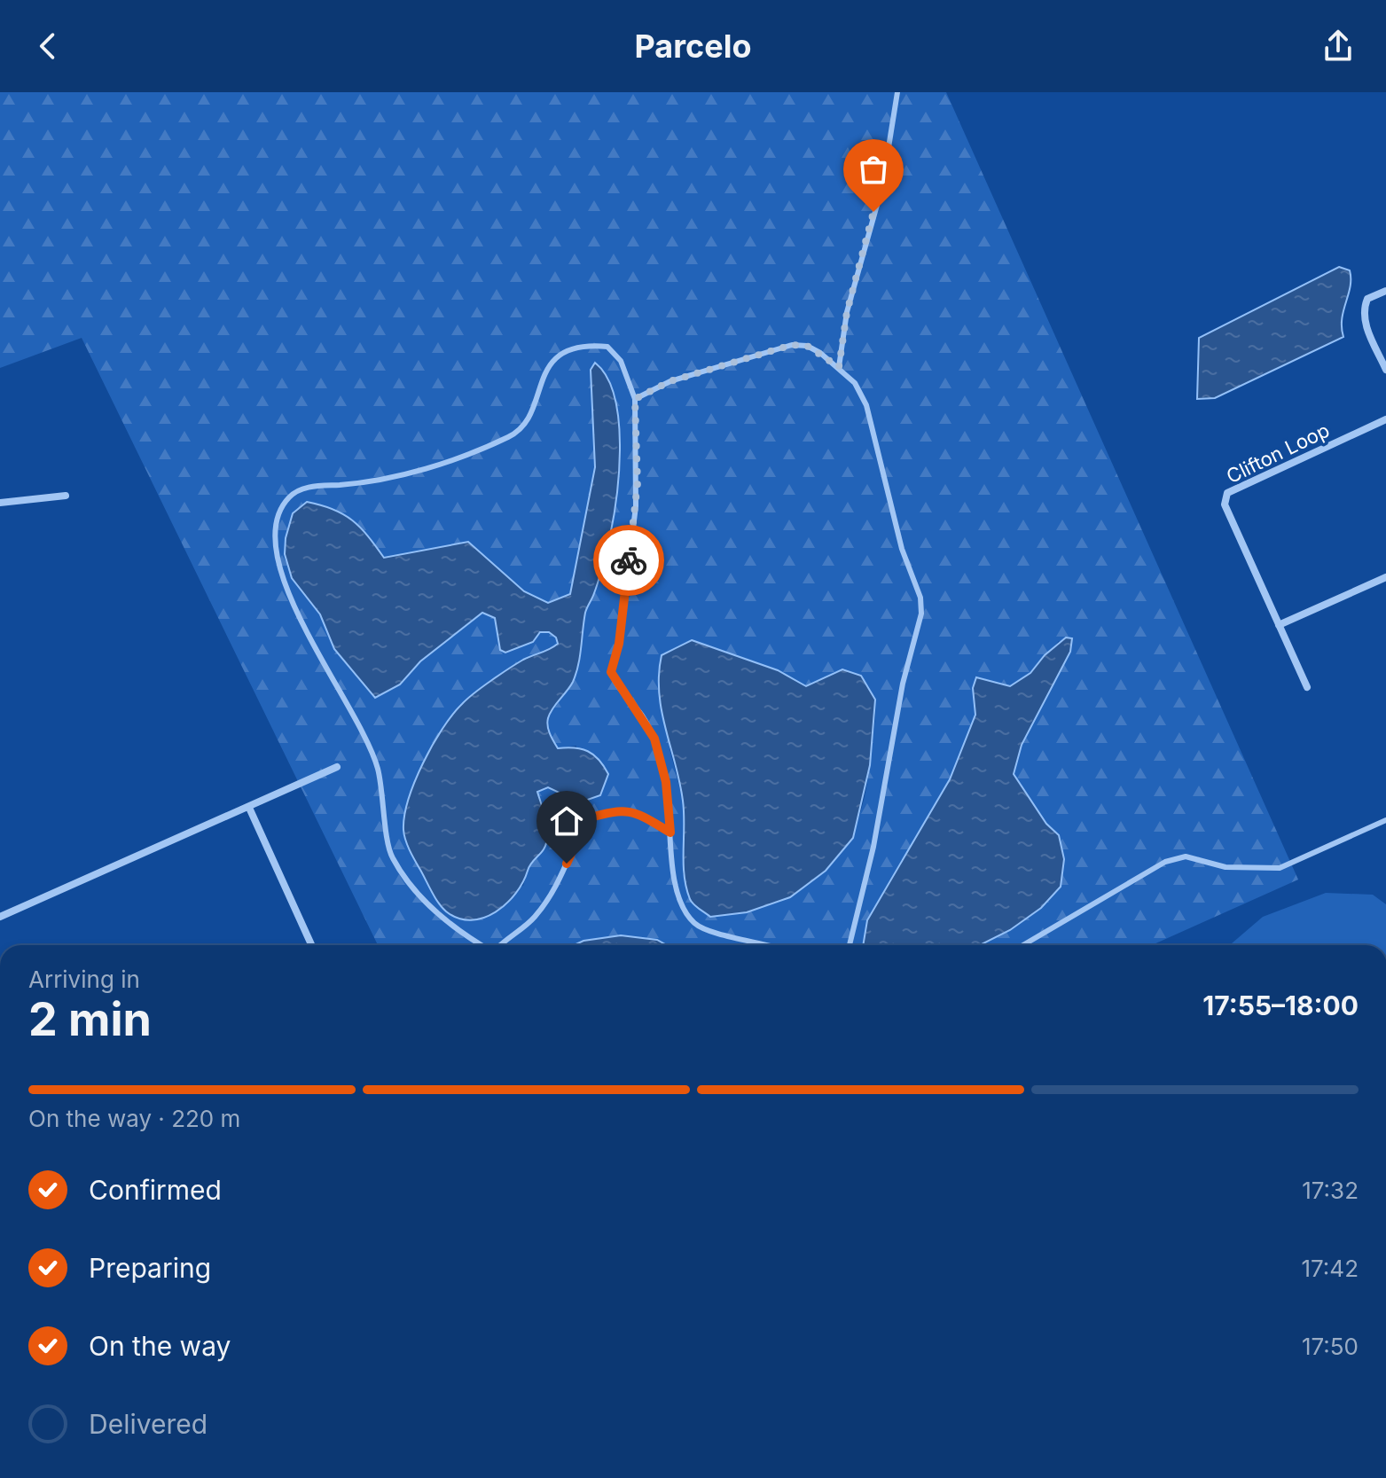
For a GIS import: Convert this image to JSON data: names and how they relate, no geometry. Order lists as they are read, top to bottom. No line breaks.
{"streets":{"street":["Clifton Loop"]},"page":{"header":"Parcelo","heading":["2 min","Arriving in","17:55–18:00"],"bar":"On the way · 220 m","list":[["Confirmed","17:32"],["Preparing","17:42"],["On the way","17:50"],"Delivered"]}}
